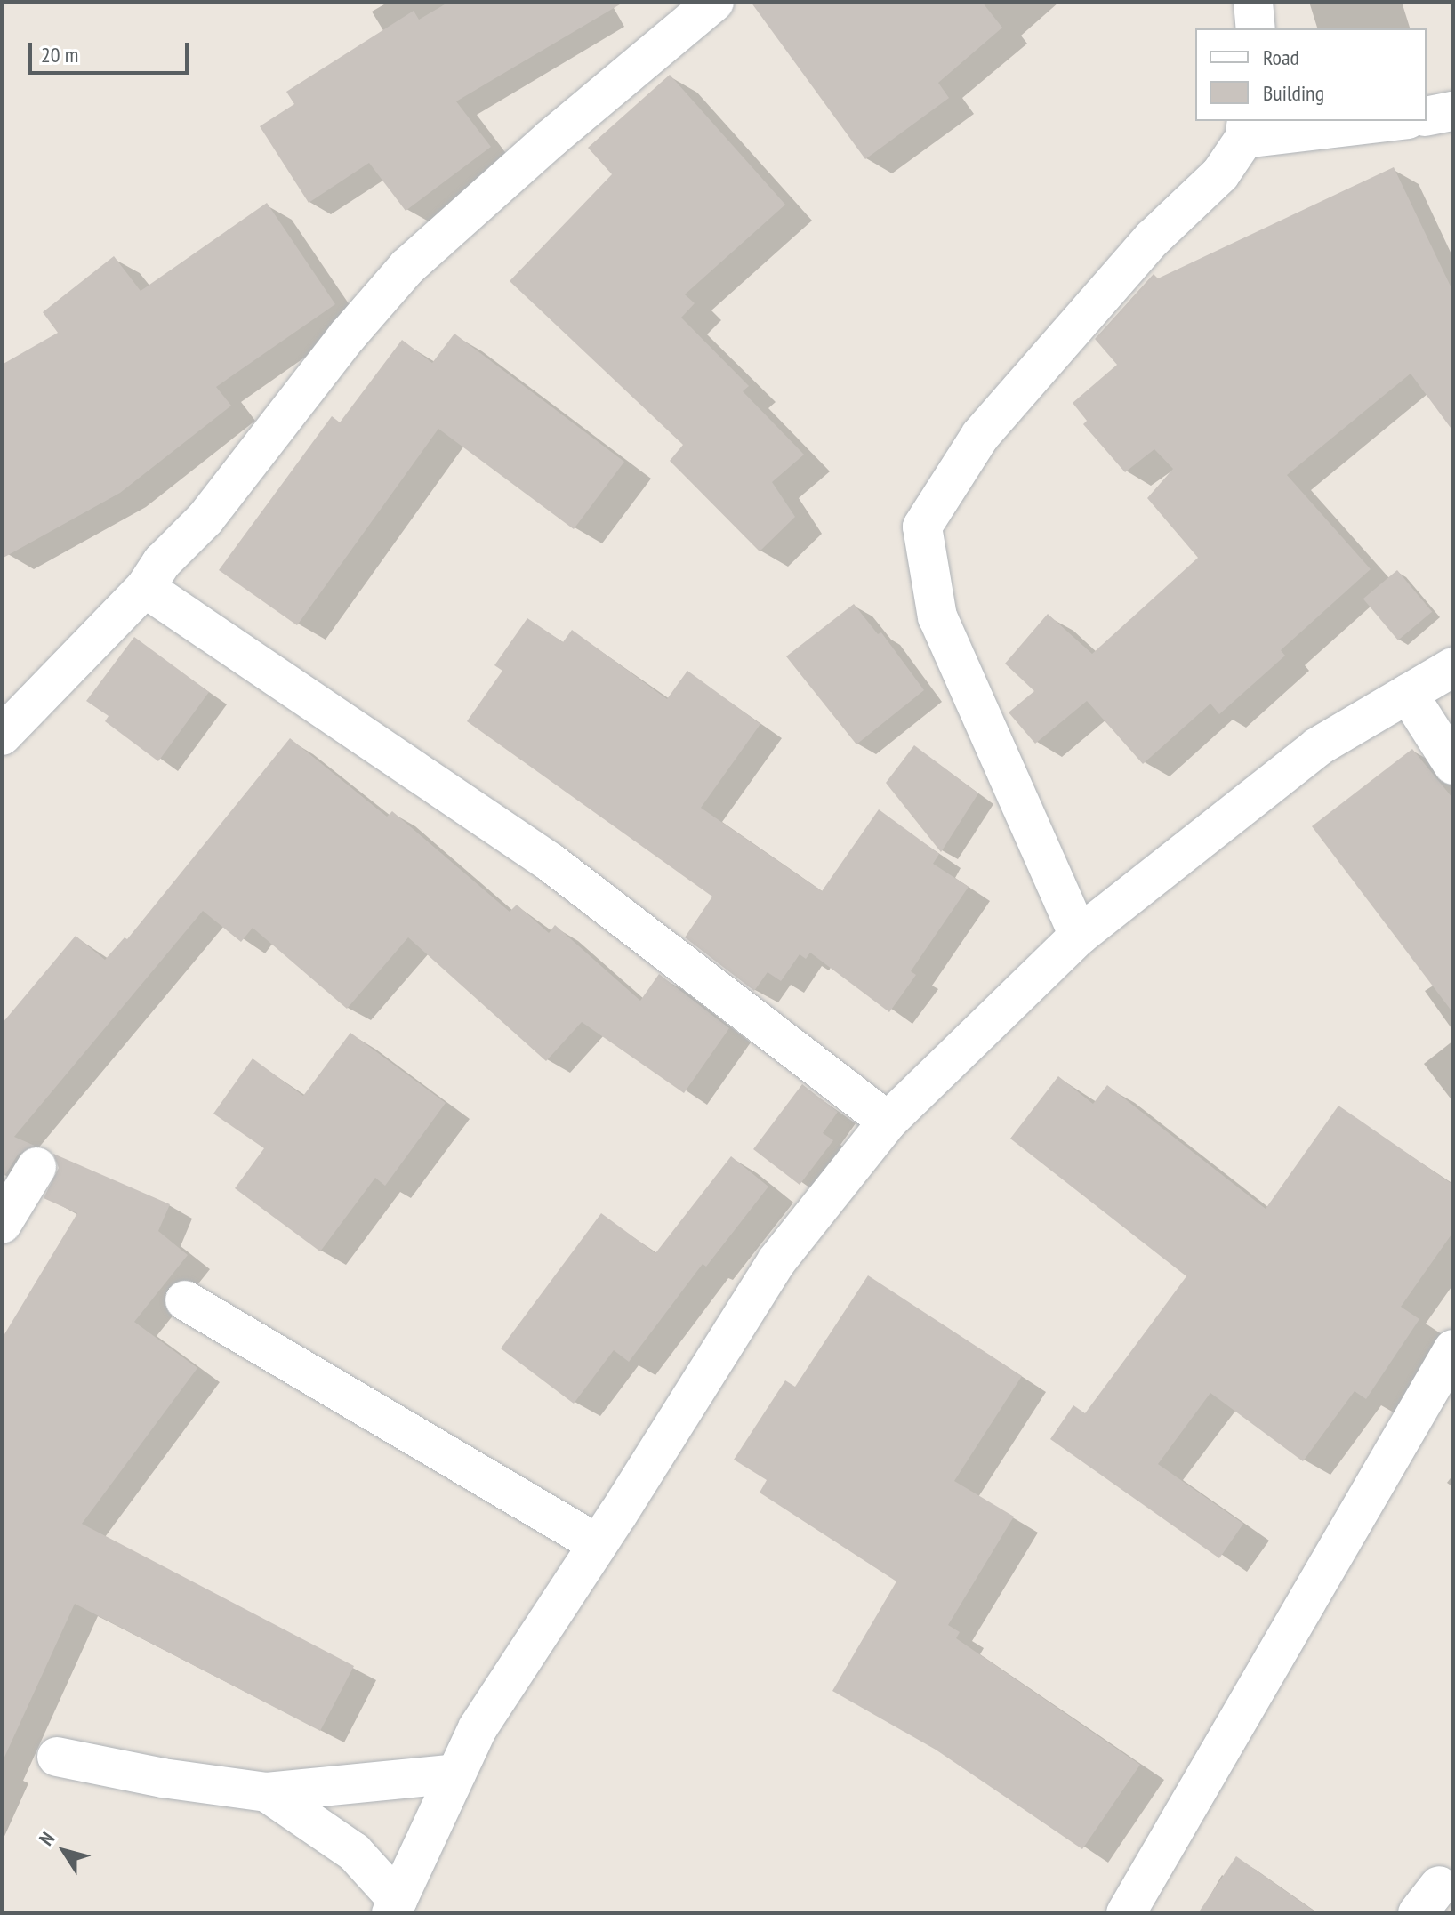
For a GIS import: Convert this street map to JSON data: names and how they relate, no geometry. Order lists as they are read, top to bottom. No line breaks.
{"legend":["Road","Building"],"scale_bar":"20 m","north":"top left"}
